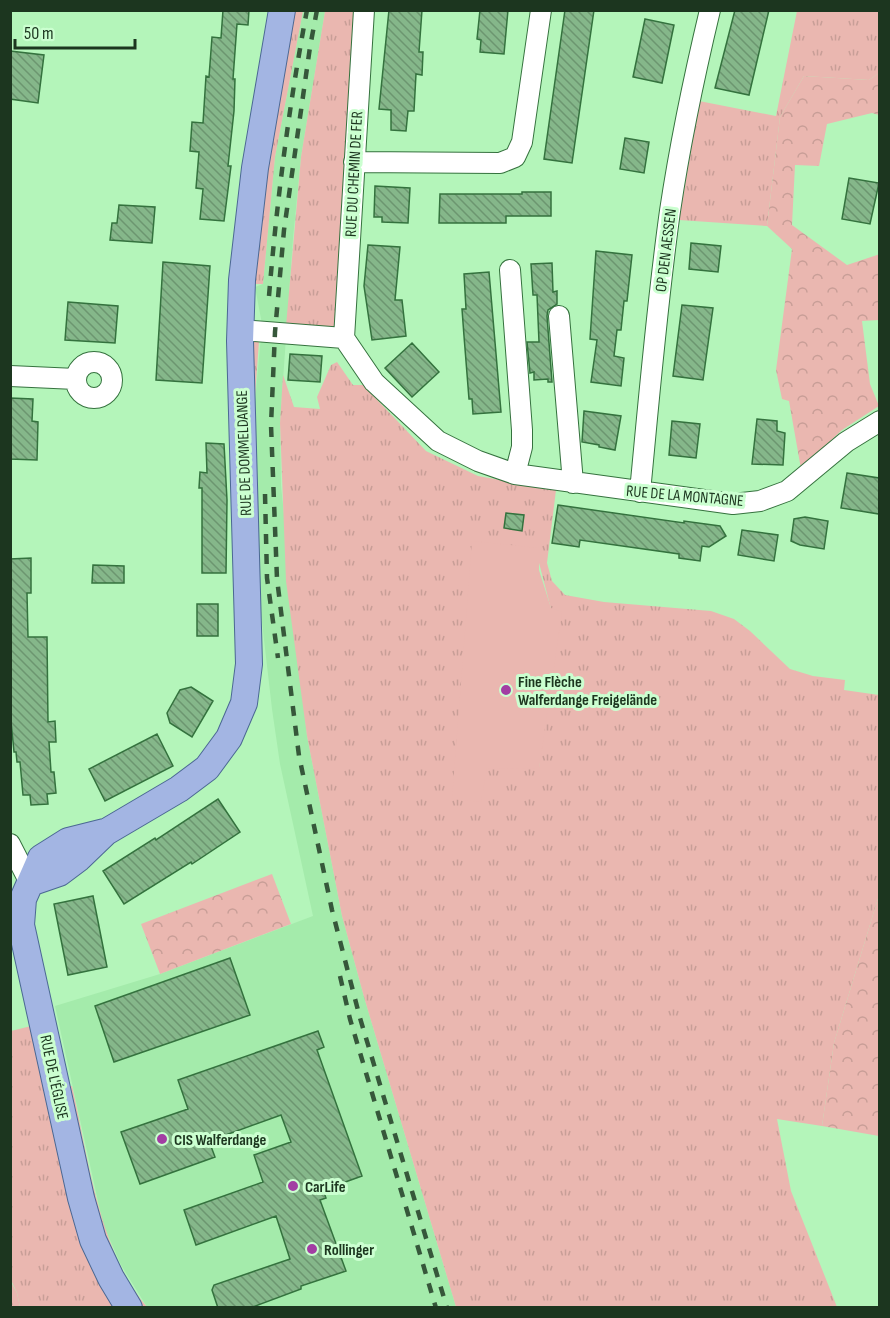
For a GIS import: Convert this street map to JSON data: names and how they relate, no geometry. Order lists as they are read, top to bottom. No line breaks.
{"streets":{"main road":["RUE DE DOMMELDANGE","RUE DE L'ÉGLISE"],"street":["RUE DU CHEMIN DE FER","OP DEN AESSEN","RUE DE LA MONTAGNE"]},"crossings":[["RUE DU CHEMIN DE FER","RUE DE LA MONTAGNE"],["OP DEN AESSEN","RUE DE LA MONTAGNE"],["RUE DE DOMMELDANGE","RUE DE L'ÉGLISE"]],"places":["Fine Flèche Walferdange Freigelände","CIS Walferdange","CarLife","Rollinger"],"scale_bar":"50 m"}
